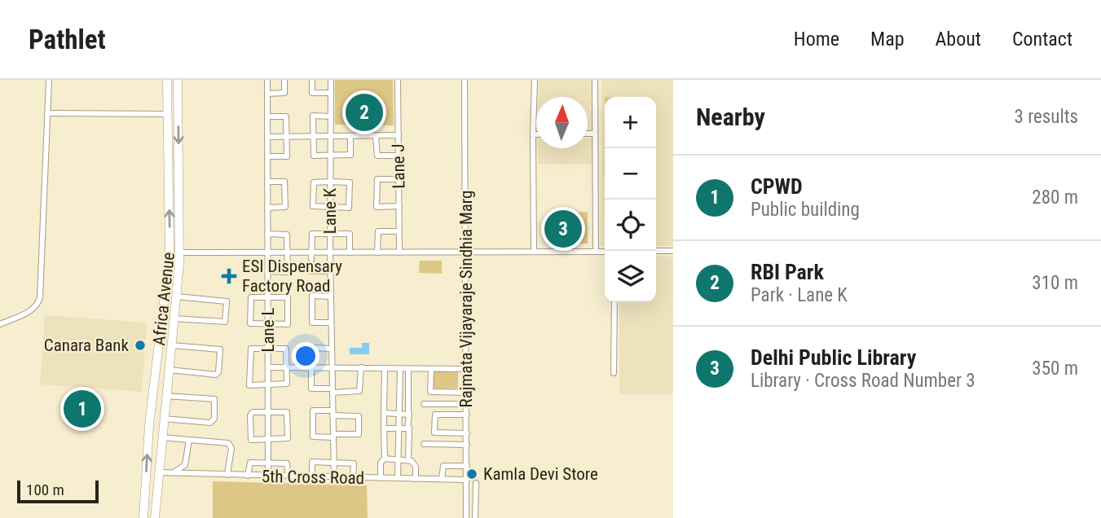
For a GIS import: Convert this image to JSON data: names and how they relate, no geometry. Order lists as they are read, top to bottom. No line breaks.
{"streets":{"main road":["Africa Avenue"],"street":["Lane J","Lane K","Rajmata Vijayaraje Sindhia Marg","Lane L","5th Cross Road"]},"crossings":[["Lane K","5th Cross Road"],["Africa Avenue","5th Cross Road"],["Rajmata Vijayaraje Sindhia Marg","5th Cross Road"],["Lane L","5th Cross Road"]],"places":{"health":["ESI Dispensary Factory Road"],"other":["Canara Bank","Kamla Devi Store"]},"scale_bar":"100 m","north":"top","page":{"header":"Pathlet","nav":["Home","Map","About","Contact"],"heading":["Nearby","3 results"],"pins":["2","3","1"],"map_buttons":["+","−"],"list":[{"mark":"1","name":"CPWD","note":"Public building","value":"280 m"},{"mark":"2","name":"RBI Park","note":"Park · Lane K","value":"310 m"},{"mark":"3","name":"Delhi Public Library","note":"Library · Cross Road Number 3","value":"350 m"}],"scale":"100 m"}}
